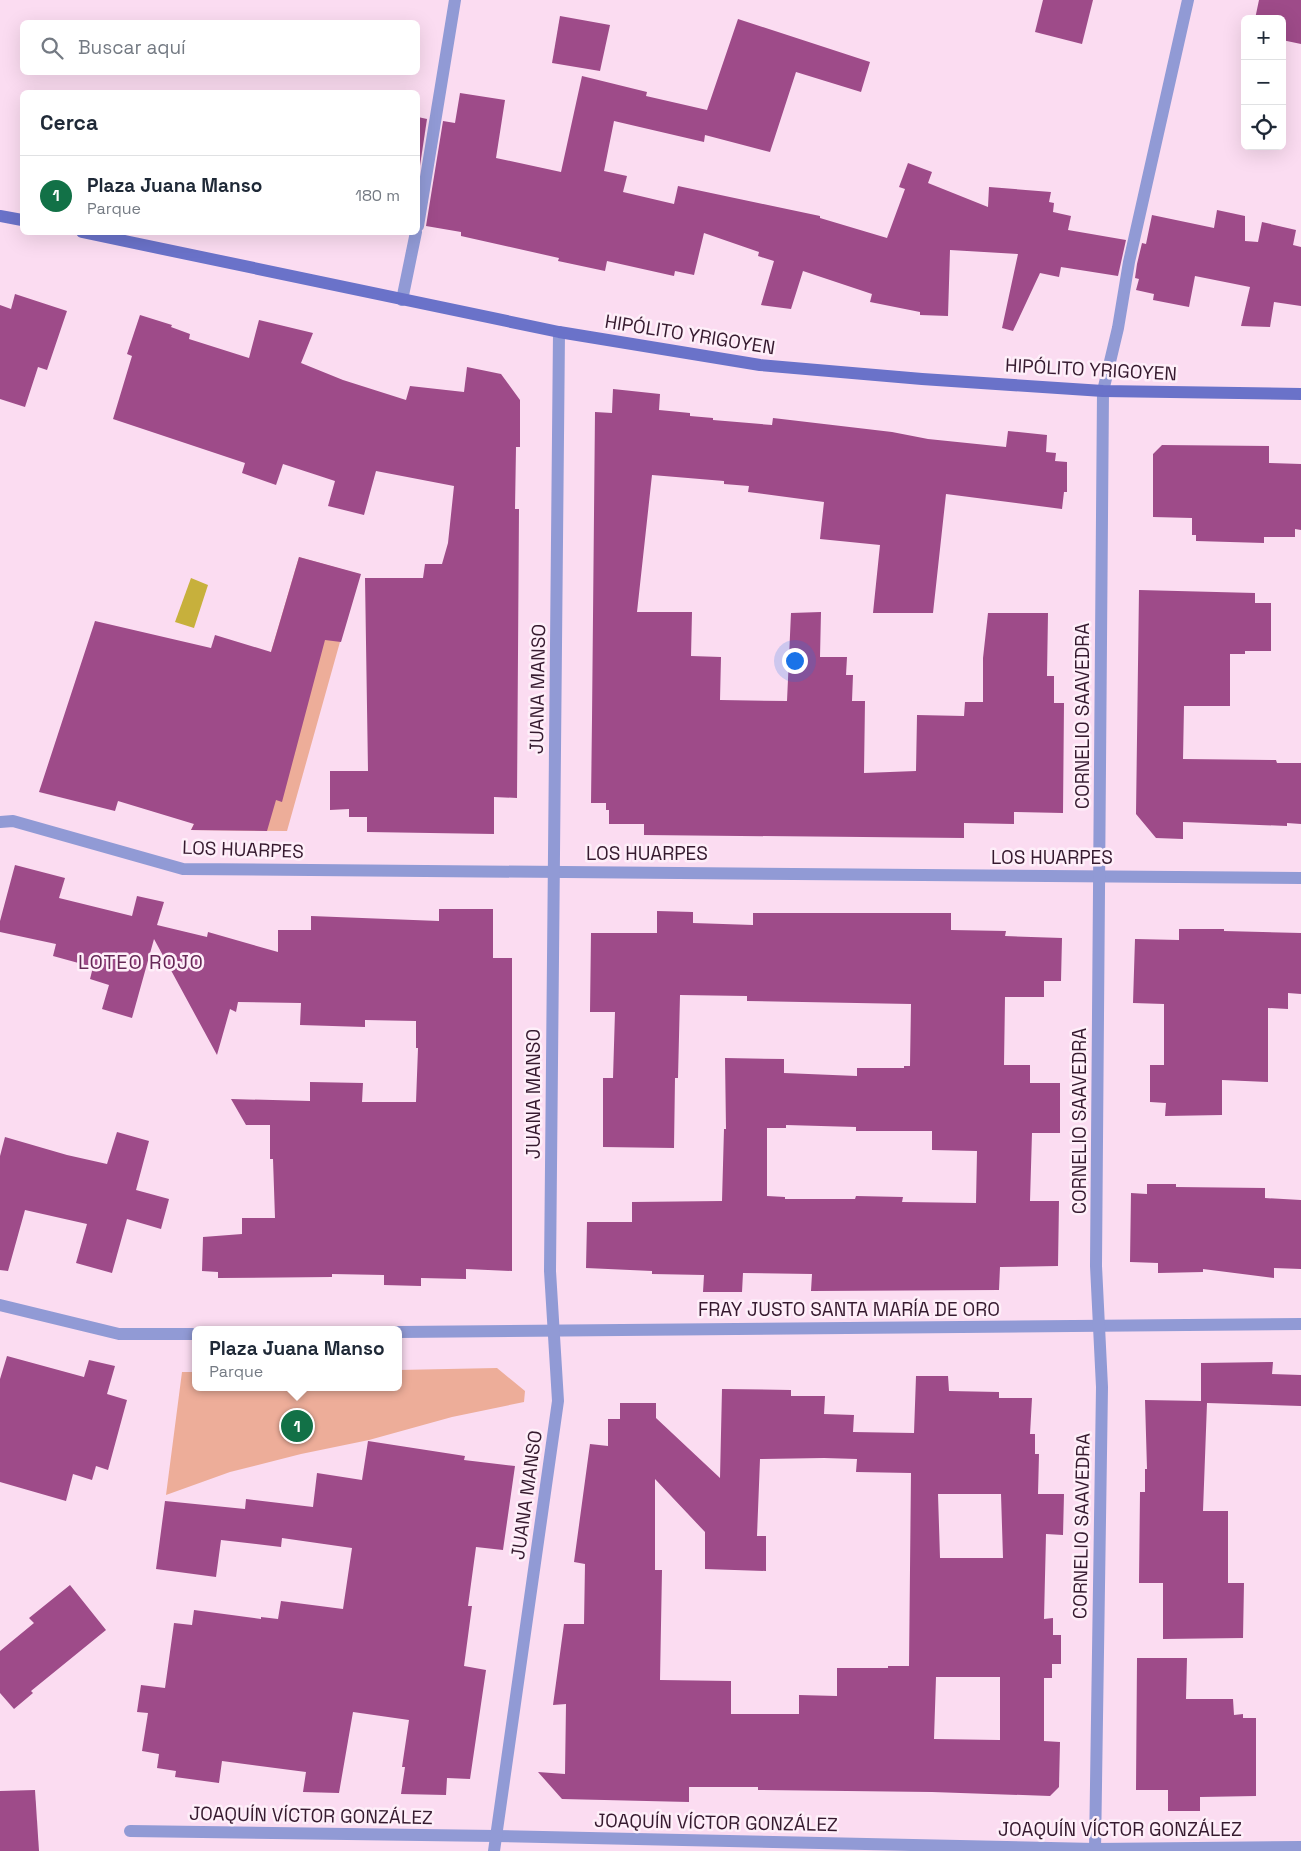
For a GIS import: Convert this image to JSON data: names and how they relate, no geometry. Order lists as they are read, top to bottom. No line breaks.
{"streets":{"main road":["HIPÓLITO YRIGOYEN"],"street":["JUANA MANSO","CORNELIO SAAVEDRA","LOS HUARPES","FRAY JUSTO SANTA MARÍA DE ORO","JOAQUÍN VÍCTOR GONZÁLEZ"]},"crossings":[["HIPÓLITO YRIGOYEN","JUANA MANSO"],["HIPÓLITO YRIGOYEN","CORNELIO SAAVEDRA"],["JUANA MANSO","LOS HUARPES"],["JUANA MANSO","FRAY JUSTO SANTA MARÍA DE ORO"],["JUANA MANSO","JOAQUÍN VÍCTOR GONZÁLEZ"],["CORNELIO SAAVEDRA","LOS HUARPES"],["CORNELIO SAAVEDRA","FRAY JUSTO SANTA MARÍA DE ORO"],["CORNELIO SAAVEDRA","JOAQUÍN VÍCTOR GONZÁLEZ"]],"districts":["LOTEO ROJO"],"page":{"map_buttons":["+","−"],"search":"Buscar aquí","heading":"Cerca","list":[{"mark":"1","name":"Plaza Juana Manso","note":"Parque","value":"180 m"}],"popup":["Plaza Juana Manso","Parque"],"pins":"1"}}
